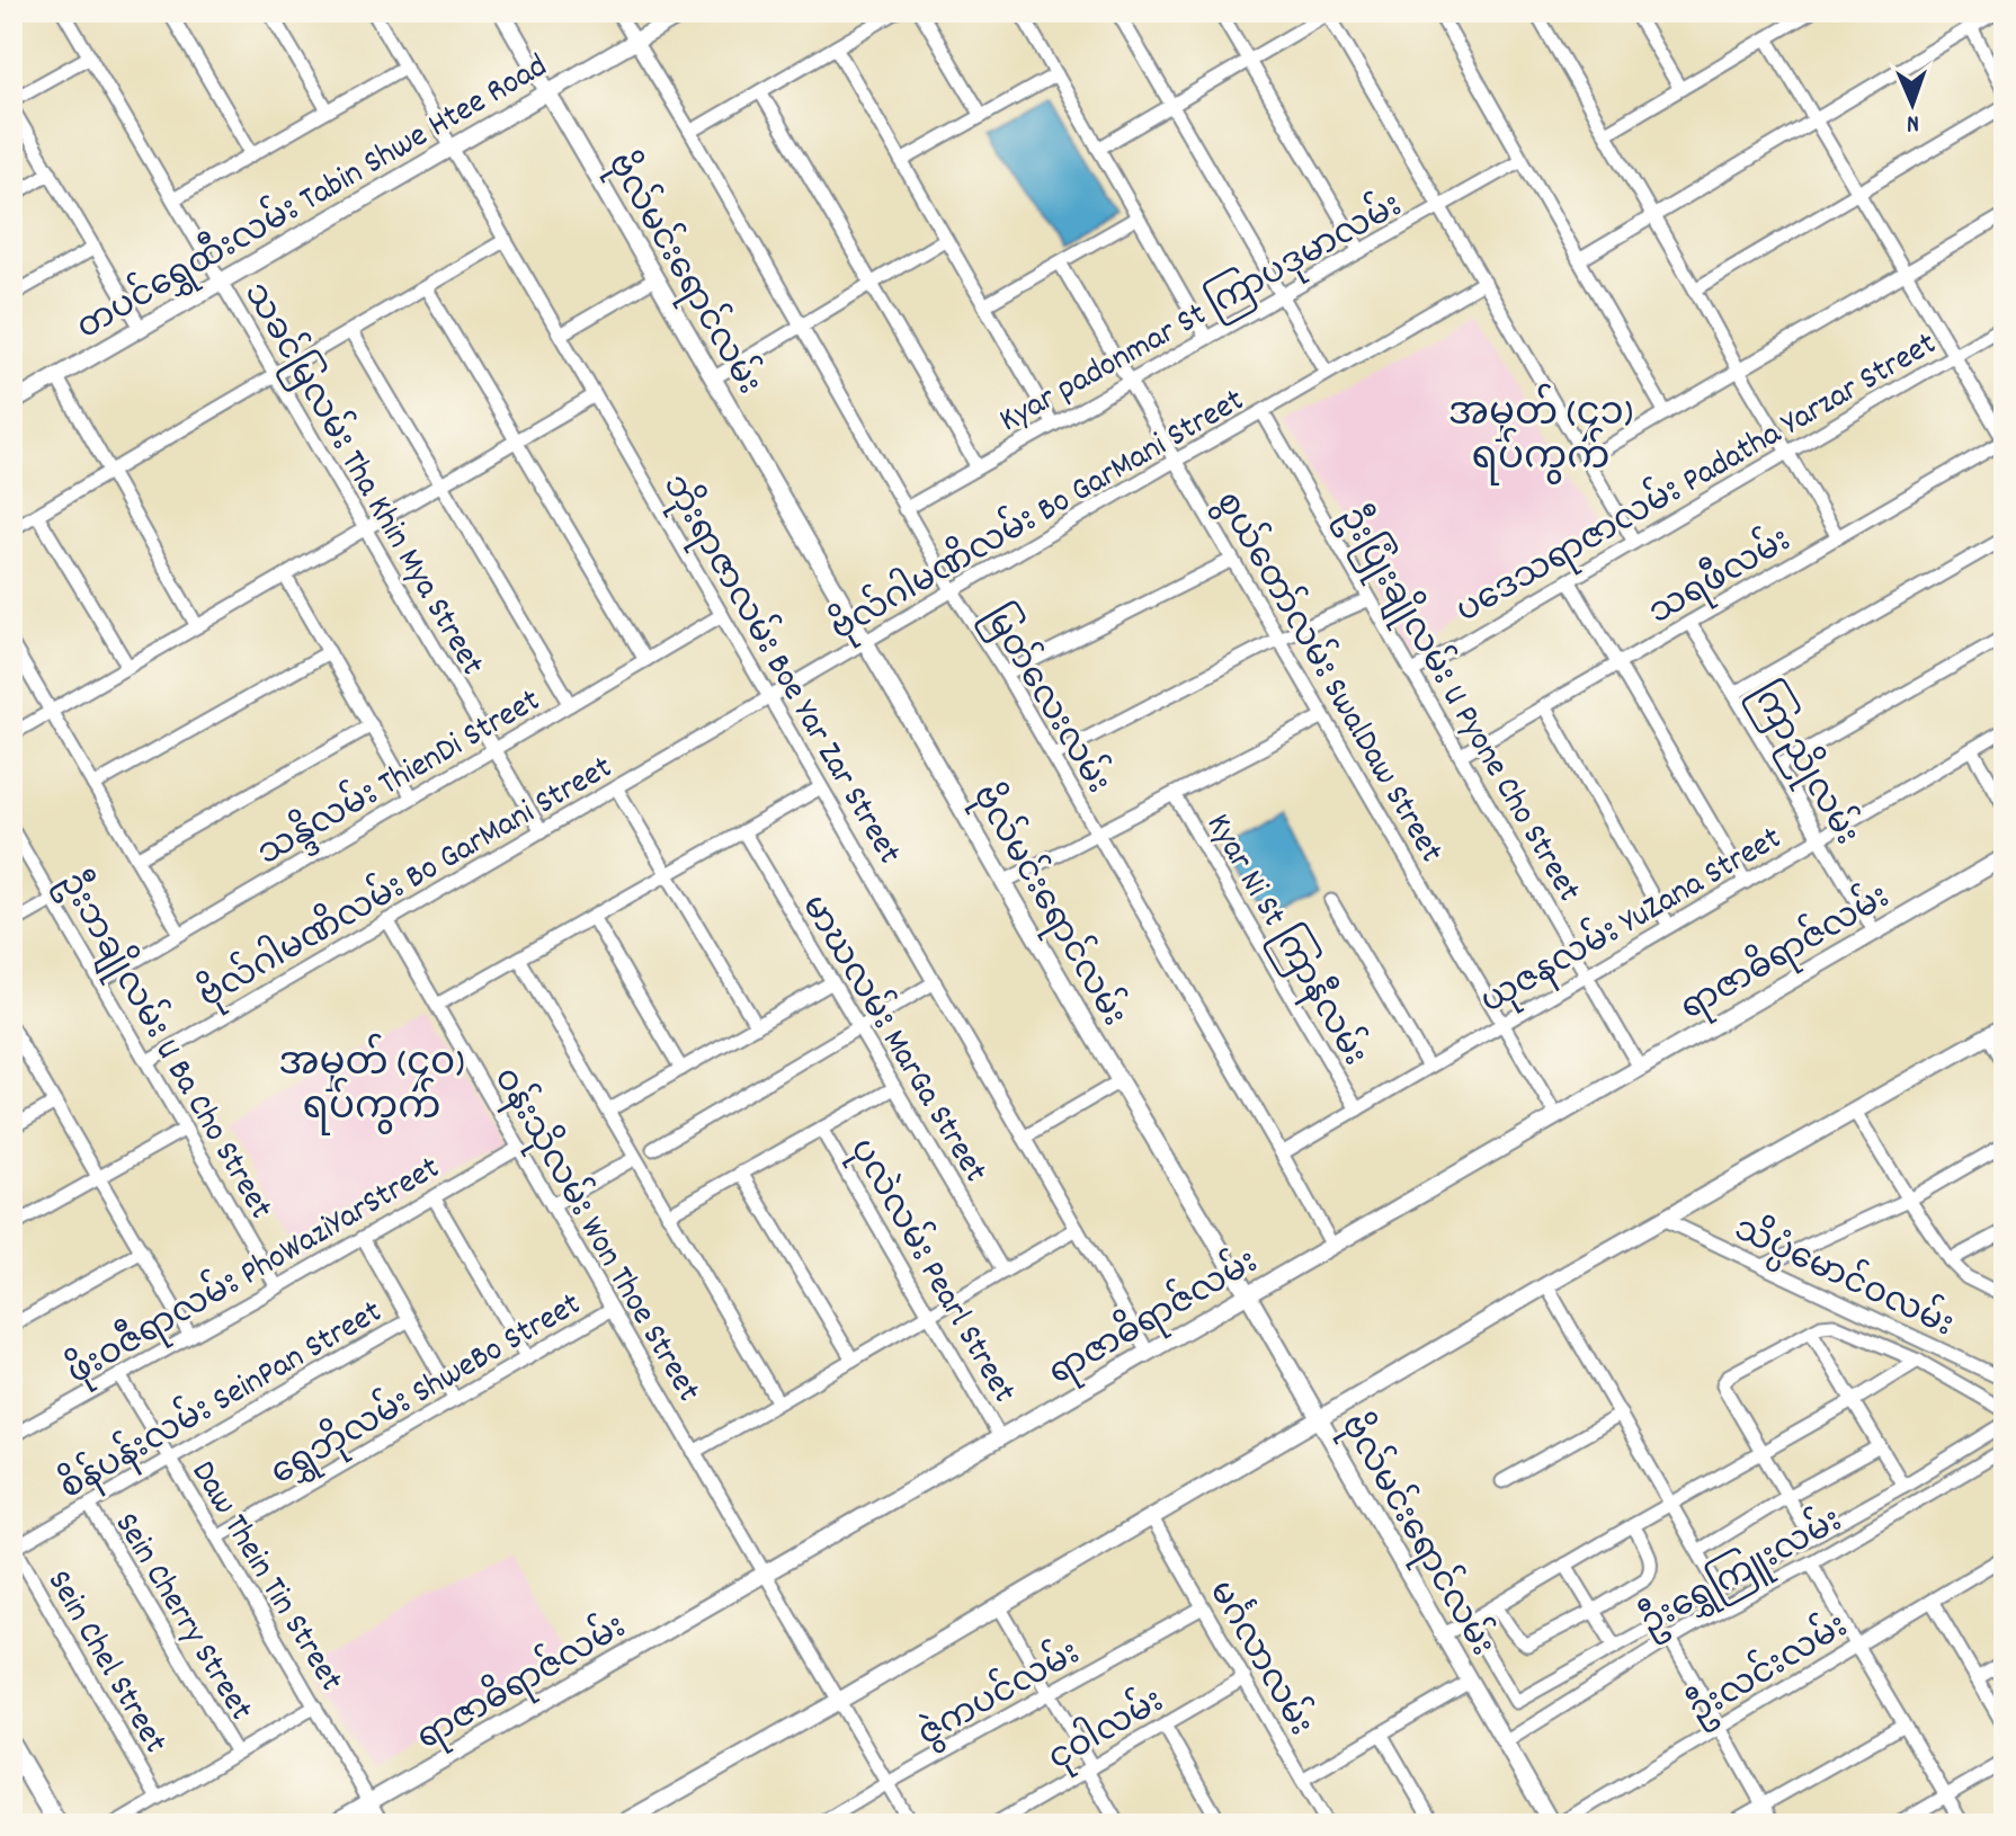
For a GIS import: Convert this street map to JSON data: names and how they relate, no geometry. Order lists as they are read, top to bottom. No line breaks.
{"streets":{"street":["တပင်ရွှေထီးလမ်း Tabin Shwe Htee Road","ဗိုလ်မင်းရောင်လမ်း","Kyar padonmar St ကြာပဒုမာလမ်း","ပဒေသရာဇာလမ်း Padatha Yarzar Street","သခင်မြလမ်း Tha Khin Mya Street","ဗိုလ်ဂါမဏိလမ်း Bo GarMani Street","သရဖီလမ်း","ဘိုးရာဇာလမ်း Boe Yar Zar Street","စွယ်တော်လမ်း SwalDaw Street","မြတ်လေးလမ်း","ဦးပြုံးချိုလမ်း U Pyone Cho Street","ကြာညိုလမ်း","သန္ဒိလမ်း ThienDi Street","ယုဇနလမ်း YuZana Street","Kyar Ni St ကြာနီလမ်း","ရာဇာဓိရာဇ်လမ်း","မာဃလမ်း MarGa Street","ဦးဘချိုလမ်း U Ba Cho Street","ဝန်းသိုလမ်း Won Thoe Street","ဖိုးဝဇီရာလမ်း PhoWaziYarStreet","ပုလဲလမ်း Pearl Street","သိပ္ပံမောင်ဝလမ်း","ရွှေဘိုလမ်း ShweBo Street","စိန်ပန်းလမ်း SeinPan Street","ဦးရွှေကြူးလမ်း","Daw Thein Tin Street","Sein Cherry Street","မင်္ဂလာလမ်း","Sein Chel Street","ဦးလင်းလမ်း","ဇွဲကပင်လမ်း","ငုဝါလမ်း"]},"crossings":[["တပင်ရွှေထီးလမ်း Tabin Shwe Htee Road","ဗိုလ်မင်းရောင်လမ်း"],["တပင်ရွှေထီးလမ်း Tabin Shwe Htee Road","သခင်မြလမ်း Tha Khin Mya Street"],["တပင်ရွှေထီးလမ်း Tabin Shwe Htee Road","ဘိုးရာဇာလမ်း Boe Yar Zar Street"],["တပင်ရွှေထီးလမ်း Tabin Shwe Htee Road","မြတ်လေးလမ်း"],["ဗိုလ်မင်းရောင်လမ်း","ဗိုလ်ဂါမဏိလမ်း Bo GarMani Street"],["ဗိုလ်မင်းရောင်လမ်း","ရာဇာဓိရာဇ်လမ်း"],["ဗိုလ်မင်းရောင်လမ်း","ဦးရွှေကြူးလမ်း"],["ဗိုလ်မင်းရောင်လမ်း","ဦးလင်းလမ်း"],["Kyar padonmar St ကြာပဒုမာလမ်း","စွယ်တော်လမ်း SwalDaw Street"],["Kyar padonmar St ကြာပဒုမာလမ်း","မြတ်လေးလမ်း"],["ပဒေသရာဇာလမ်း Padatha Yarzar Street","ဦးပြုံးချိုလမ်း U Pyone Cho Street"],["သခင်မြလမ်း Tha Khin Mya Street","ဗိုလ်ဂါမဏိလမ်း Bo GarMani Street"],["သခင်မြလမ်း Tha Khin Mya Street","သန္ဒိလမ်း ThienDi Street"],["ဗိုလ်ဂါမဏိလမ်း Bo GarMani Street","ဘိုးရာဇာလမ်း Boe Yar Zar Street"],["ဗိုလ်ဂါမဏိလမ်း Bo GarMani Street","စွယ်တော်လမ်း SwalDaw Street"],["ဗိုလ်ဂါမဏိလမ်း Bo GarMani Street","မြတ်လေးလမ်း"],["ဗိုလ်ဂါမဏိလမ်း Bo GarMani Street","ဦးပြုံးချိုလမ်း U Pyone Cho Street"],["ဗိုလ်ဂါမဏိလမ်း Bo GarMani Street","ဦးဘချိုလမ်း U Ba Cho Street"],["ဗိုလ်ဂါမဏိလမ်း Bo GarMani Street","ဝန်းသိုလမ်း Won Thoe Street"],["သရဖီလမ်း","ဦးပြုံးချိုလမ်း U Pyone Cho Street"],["သရဖီလမ်း","ကြာညိုလမ်း"],["ဘိုးရာဇာလမ်း Boe Yar Zar Street","သန္ဒိလမ်း ThienDi Street"],["ဘိုးရာဇာလမ်း Boe Yar Zar Street","ရာဇာဓိရာဇ်လမ်း"],["စွယ်တော်လမ်း SwalDaw Street","ယုဇနလမ်း YuZana Street"],["စွယ်တော်လမ်း SwalDaw Street","ရာဇာဓိရာဇ်လမ်း"],["မြတ်လေးလမ်း","ယုဇနလမ်း YuZana Street"],["မြတ်လေးလမ်း","ရာဇာဓိရာဇ်လမ်း"],["ဦးပြုံးချိုလမ်း U Pyone Cho Street","ယုဇနလမ်း YuZana Street"],["ဦးပြုံးချိုလမ်း U Pyone Cho Street","ရာဇာဓိရာဇ်လမ်း"],["ကြာညိုလမ်း","ယုဇနလမ်း YuZana Street"],["ကြာညိုလမ်း","ရာဇာဓိရာဇ်လမ်း"],["သန္ဒိလမ်း ThienDi Street","ဦးဘချိုလမ်း U Ba Cho Street"],["ယုဇနလမ်း YuZana Street","Kyar Ni St ကြာနီလမ်း"],["ရာဇာဓိရာဇ်လမ်း","ဝန်းသိုလမ်း Won Thoe Street"],["ရာဇာဓိရာဇ်လမ်း","ပုလဲလမ်း Pearl Street"],["ရာဇာဓိရာဇ်လမ်း","Daw Thein Tin Street"],["ဦးဘချိုလမ်း U Ba Cho Street","ဖိုးဝဇီရာလမ်း PhoWaziYarStreet"],["ဝန်းသိုလမ်း Won Thoe Street","ဖိုးဝဇီရာလမ်း PhoWaziYarStreet"],["ဝန်းသိုလမ်း Won Thoe Street","ရွှေဘိုလမ်း ShweBo Street"],["ဝန်းသိုလမ်း Won Thoe Street","ဇွဲကပင်လမ်း"],["ဖိုးဝဇီရာလမ်း PhoWaziYarStreet","Daw Thein Tin Street"],["ရွှေဘိုလမ်း ShweBo Street","Daw Thein Tin Street"],["စိန်ပန်းလမ်း SeinPan Street","Daw Thein Tin Street"],["စိန်ပန်းလမ်း SeinPan Street","Sein Cherry Street"],["စိန်ပန်းလမ်း SeinPan Street","Sein Chel Street"],["မင်္ဂလာလမ်း","ဇွဲကပင်လမ်း"],["မင်္ဂလာလမ်း","ငုဝါလမ်း"]],"districts":["အမှတ် (၄၁) ရပ်ကွက်","အမှတ် (၄၀) ရပ်ကွက်"],"north":"bottom"}
